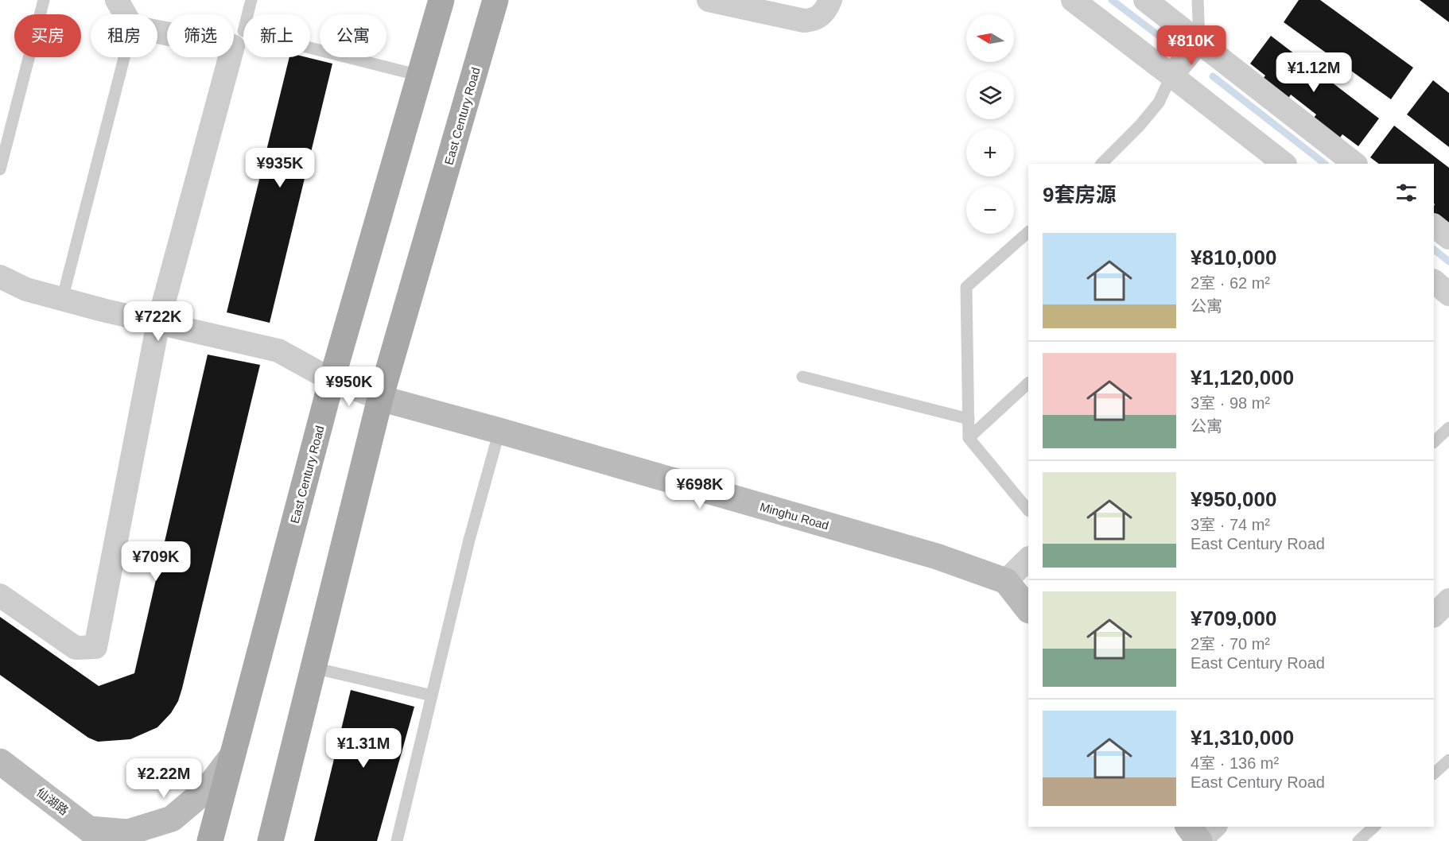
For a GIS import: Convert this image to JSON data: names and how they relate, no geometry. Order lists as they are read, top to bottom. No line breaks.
{"streets":{"main road":["East Century Road"],"street":["Minghu Road","仙湖路"]},"crossings":[["East Century Road","Minghu Road"]],"north":"left","page":{"map_buttons":["+","−"],"chip":["买房","租房","筛选","新上","公寓"],"price":["¥810K","¥1.12M","¥935K","¥722K","¥950K","¥698K","¥709K","¥1.31M","¥2.22M"],"heading":"9套房源","list":[{"name":"¥810,000","note":"2室 · 62 m² · 公寓"},{"name":"¥1,120,000","note":"3室 · 98 m² · 公寓"},{"name":"¥950,000","note":"3室 · 74 m² · East Century Road"},{"name":"¥709,000","note":"2室 · 70 m² · East Century Road"},{"name":"¥1,310,000","note":"4室 · 136 m² · East Century Road"}]}}
